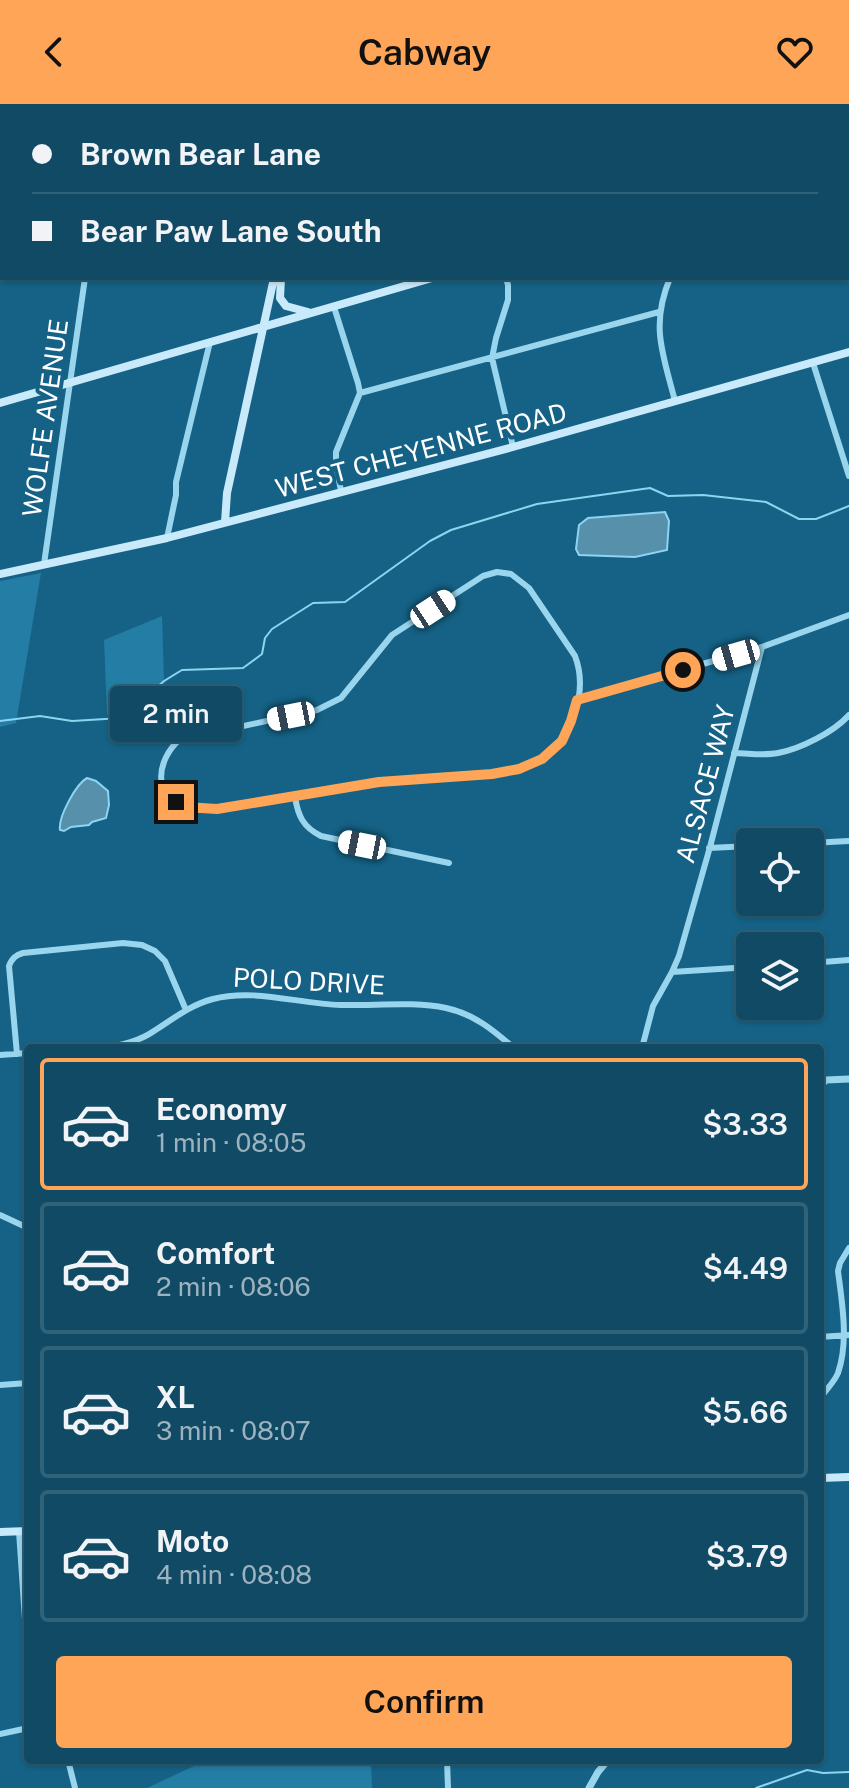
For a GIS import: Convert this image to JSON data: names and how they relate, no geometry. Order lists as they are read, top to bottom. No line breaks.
{"streets":{"main road":["WEST CHEYENNE ROAD"],"street":["WOLFE AVENUE","ALSACE WAY","POLO DRIVE"]},"crossings":[["WOLFE AVENUE","WEST CHEYENNE ROAD"]],"page":{"header":"Cabway","banner":["Brown Bear Lane","Bear Paw Lane South"],"bubble":"2 min","list":[{"name":"Economy","note":"1 min · 08:05","value":"$3.33"},{"name":"Comfort","note":"2 min · 08:06","value":"$4.49"},{"name":"XL","note":"3 min · 08:07","value":"$5.66"},{"name":"Moto","note":"4 min · 08:08","value":"$3.79"}],"buttons":"Confirm"}}
